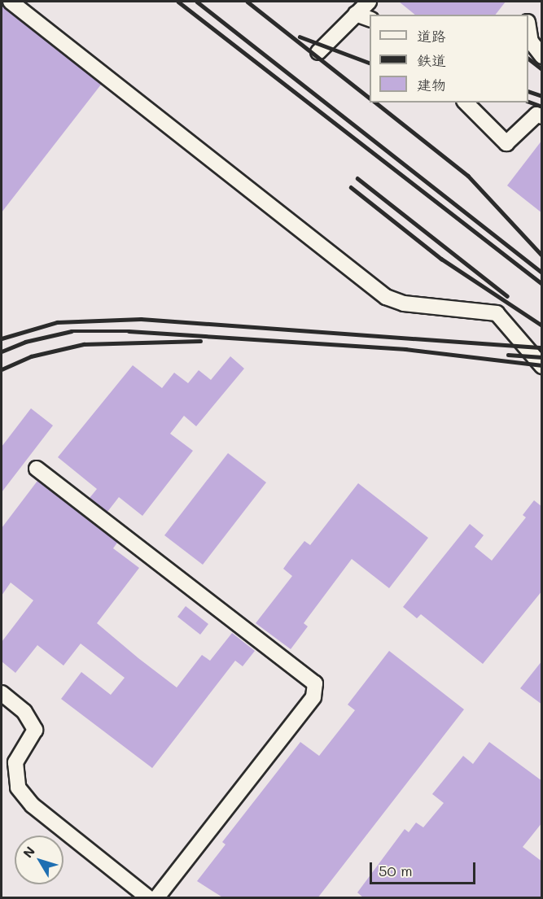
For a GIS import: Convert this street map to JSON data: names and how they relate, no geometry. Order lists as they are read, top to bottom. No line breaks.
{"legend":["道路","鉄道","建物"],"scale_bar":"50 m","north":"top left"}
